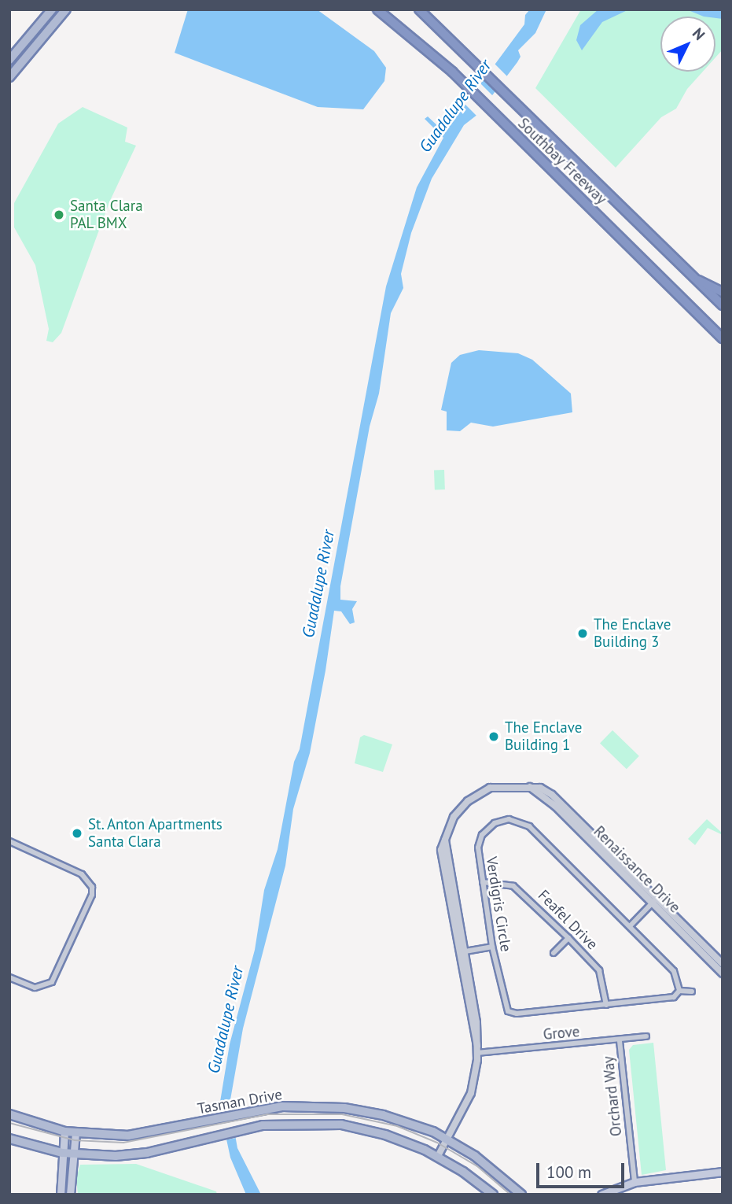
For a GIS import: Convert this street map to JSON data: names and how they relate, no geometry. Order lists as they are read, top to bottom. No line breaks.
{"streets":{"highway":["Southbay Freeway"],"main road":["Tasman Drive"],"street":["Renaissance Drive","Verdigris Circle","Feafel Drive","Grove","Orchard Way"]},"crossings":[["Renaissance Drive","Grove"],["Renaissance Drive","Tasman Drive"],["Verdigris Circle","Feafel Drive"],["Grove","Orchard Way"]],"water":["Guadalupe River"],"places":["Santa Clara PAL BMX","The Enclave Building 3","The Enclave Building 1","St. Anton Apartments Santa Clara"],"scale_bar":"100 m","north":"top right"}
